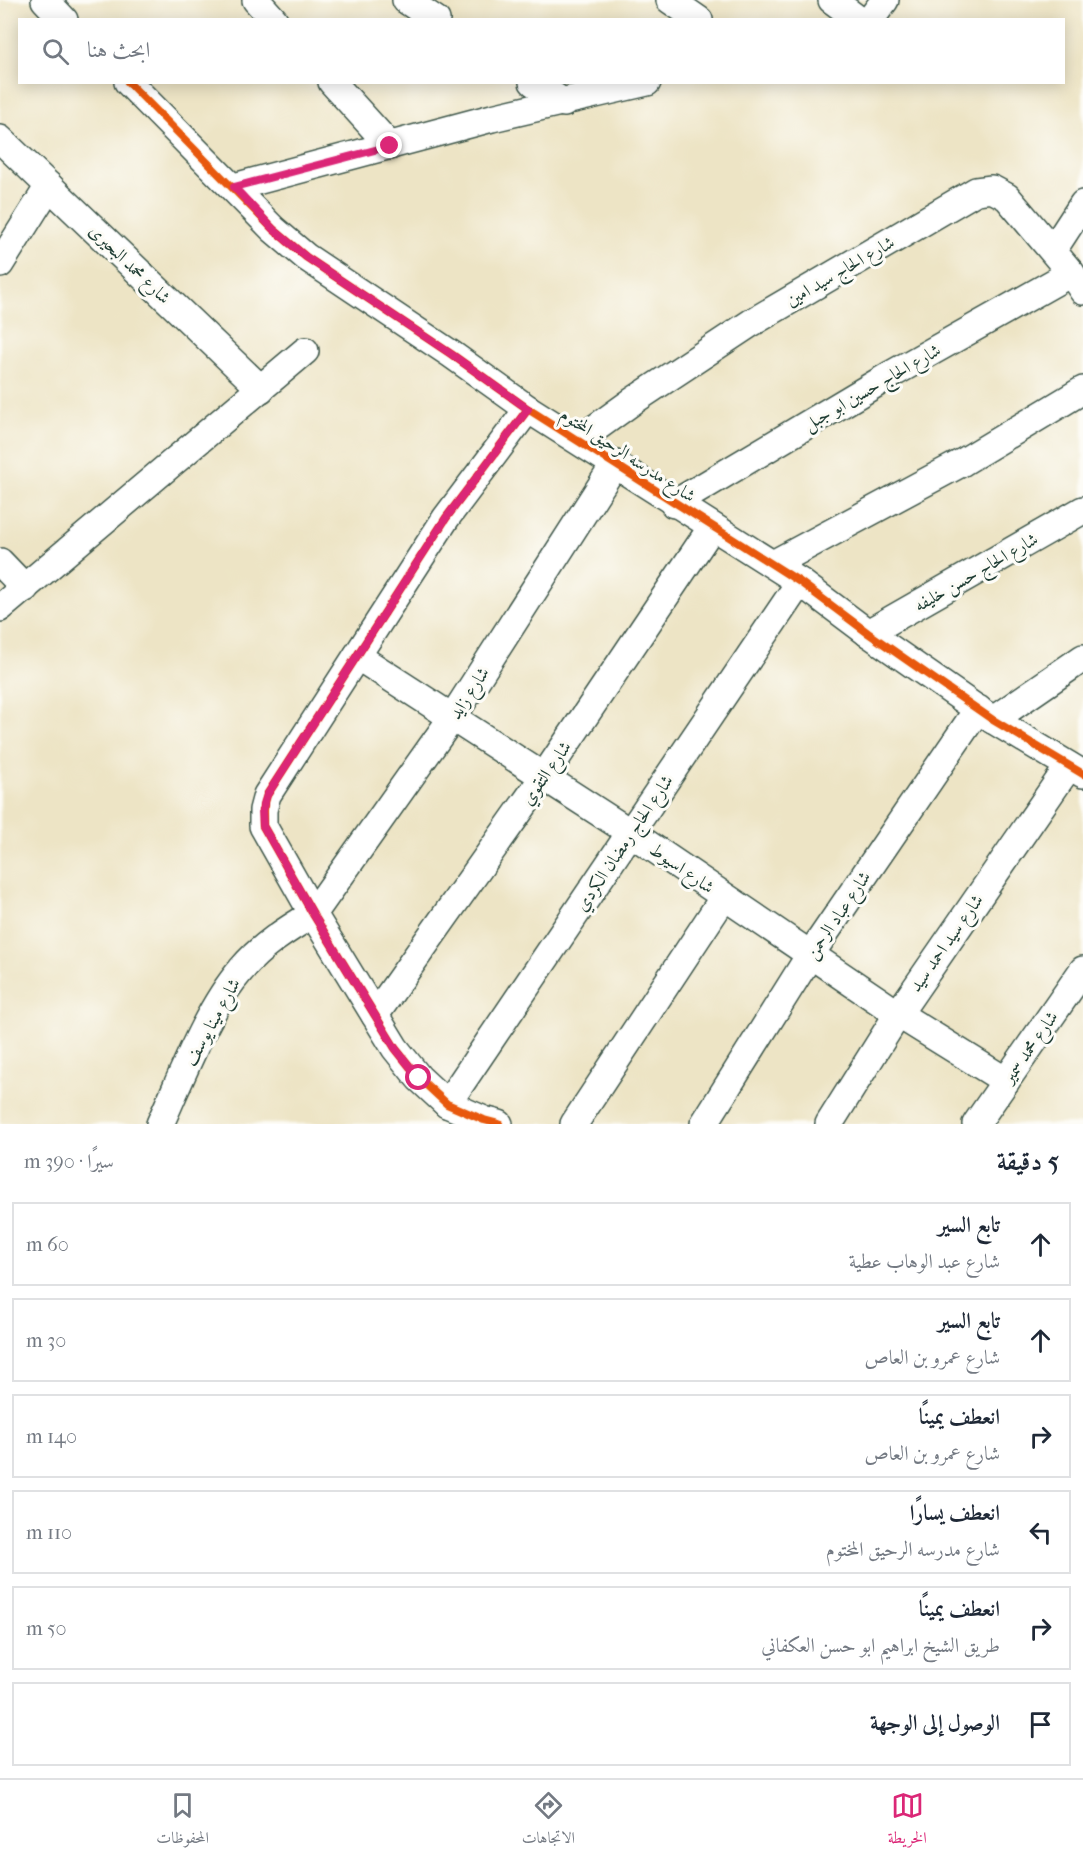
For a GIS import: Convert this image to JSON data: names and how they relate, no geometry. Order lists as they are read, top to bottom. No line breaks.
{"streets":{"street":["شارع محمد البحيرى","شارع الحاج سيد امين","شارع الحاج حسين ابو جبل","شارع مدرسه الرحيق المختوم","شارع الحاج حسن خليفه","شارع زايد","شارع التقوي","شارع الحاج رمضان الكردي","شارع اسيوط","شارع عباد الرحمن","شارع سيد احمد سيد","شارع مينا يوسف","شارع محمد سمير"]},"crossings":[["شارع الحاج سيد امين","شارع الحاج حسين ابو جبل"],["شارع الحاج سيد امين","شارع مدرسه الرحيق المختوم"],["شارع الحاج حسين ابو جبل","شارع مدرسه الرحيق المختوم"],["شارع مدرسه الرحيق المختوم","شارع الحاج حسن خليفه"],["شارع مدرسه الرحيق المختوم","شارع زايد"],["شارع مدرسه الرحيق المختوم","شارع التقوي"],["شارع مدرسه الرحيق المختوم","شارع الحاج رمضان الكردي"],["شارع مدرسه الرحيق المختوم","شارع عباد الرحمن"],["شارع مدرسه الرحيق المختوم","شارع سيد احمد سيد"],["شارع زايد","شارع اسيوط"],["شارع زايد","شارع مينا يوسف"],["شارع التقوي","شارع اسيوط"],["شارع الحاج رمضان الكردي","شارع اسيوط"],["شارع اسيوط","شارع عباد الرحمن"],["شارع اسيوط","شارع سيد احمد سيد"],["شارع اسيوط","شارع محمد سمير"]],"page":{"search":"ابحث هنا","heading":["5 دقيقة","سيرًا · 390 m"],"list":[["تابع السير","شارع عبد الوهاب عطية","60 m"],["تابع السير","شارع عمرو بن العاص","30 m"],["انعطف يمينًا","شارع عمرو بن العاص","140 m"],["انعطف يسارًا","شارع مدرسه الرحيق المختوم","110 m"],["انعطف يمينًا","طريق الشيخ ابراهيم ابو حسن العكفاني","50 m"],"الوصول إلى الوجهة"],"nav":["الخريطة","الاتجاهات","المحفوظات"]}}
